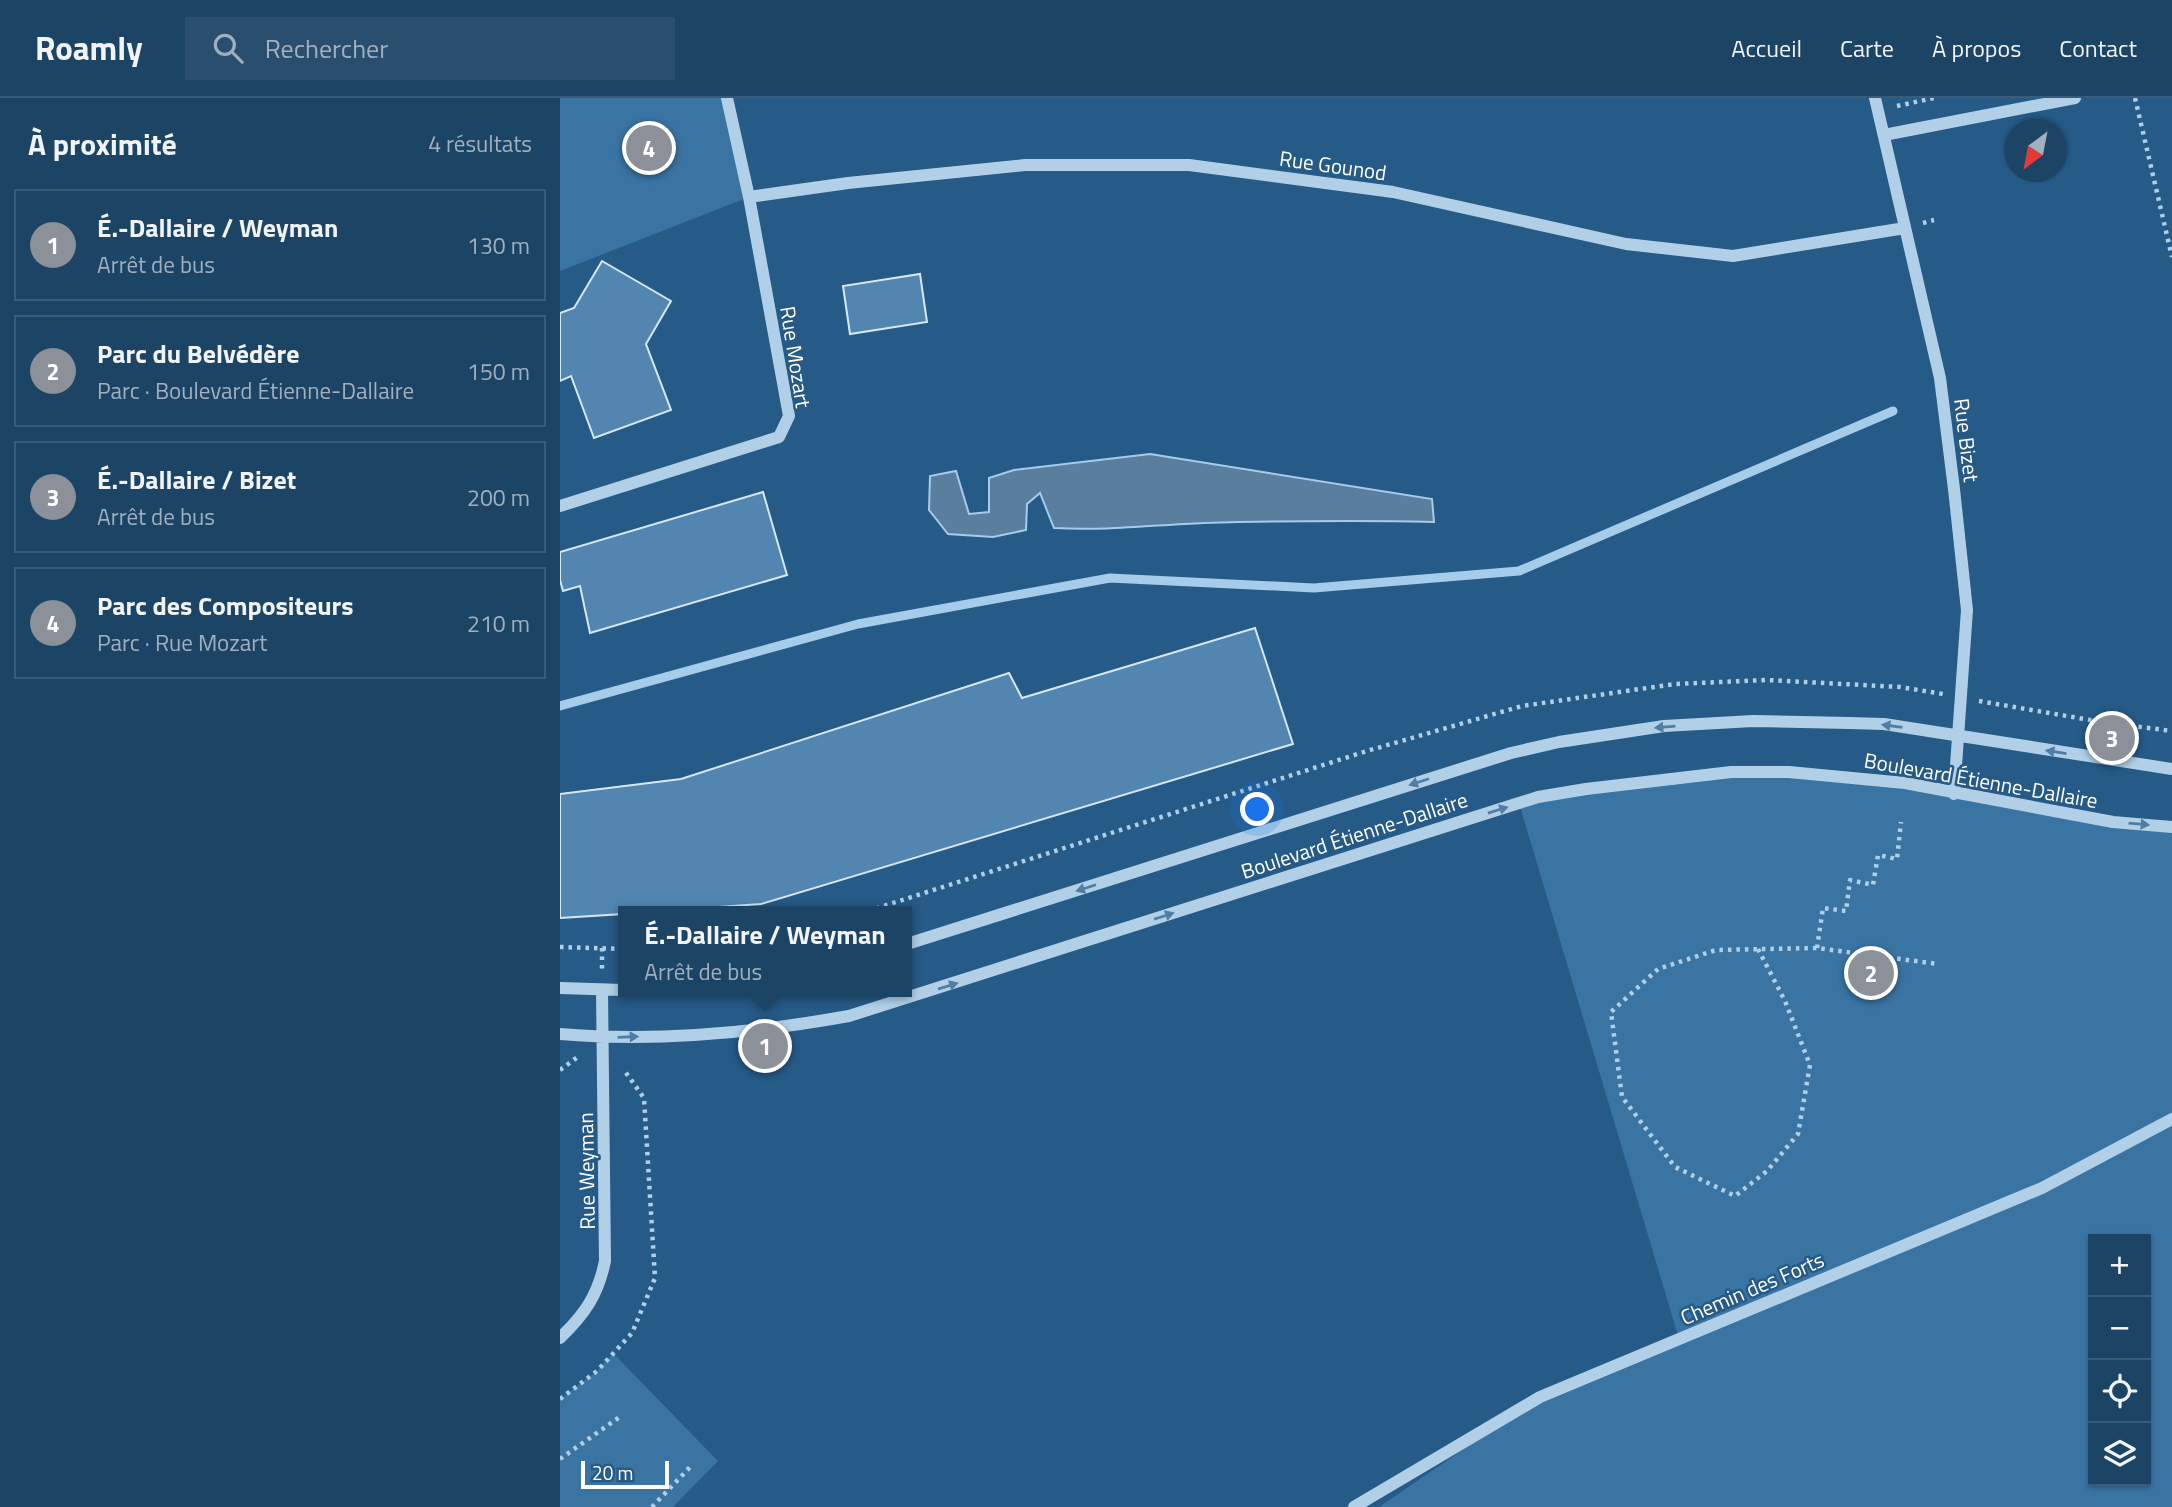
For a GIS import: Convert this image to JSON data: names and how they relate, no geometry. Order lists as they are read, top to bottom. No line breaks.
{"streets":{"street":["Rue Gounod","Rue Mozart","Rue Bizet","Boulevard Étienne-Dallaire","Rue Weyman","Chemin des Forts"]},"crossings":[["Rue Gounod","Rue Mozart"],["Rue Gounod","Rue Bizet"],["Rue Bizet","Boulevard Étienne-Dallaire"],["Boulevard Étienne-Dallaire","Rue Weyman"]],"scale_bar":"20 m","north":"bottom left","page":{"header":"Roamly","search":"Rechercher","nav":["Accueil","Carte","À propos","Contact"],"heading":["À proximité","4 résultats"],"pins":["4","3","2","1"],"list":[{"mark":"1","name":"É.-Dallaire / Weyman","note":"Arrêt de bus","value":"130 m"},{"mark":"2","name":"Parc du Belvédère","note":"Parc · Boulevard Étienne-Dallaire","value":"150 m"},{"mark":"3","name":"É.-Dallaire / Bizet","note":"Arrêt de bus","value":"200 m"},{"mark":"4","name":"Parc des Compositeurs","note":"Parc · Rue Mozart","value":"210 m"}],"popup":["É.-Dallaire / Weyman","Arrêt de bus"],"map_buttons":["+","−"],"scale":"20 m"}}
